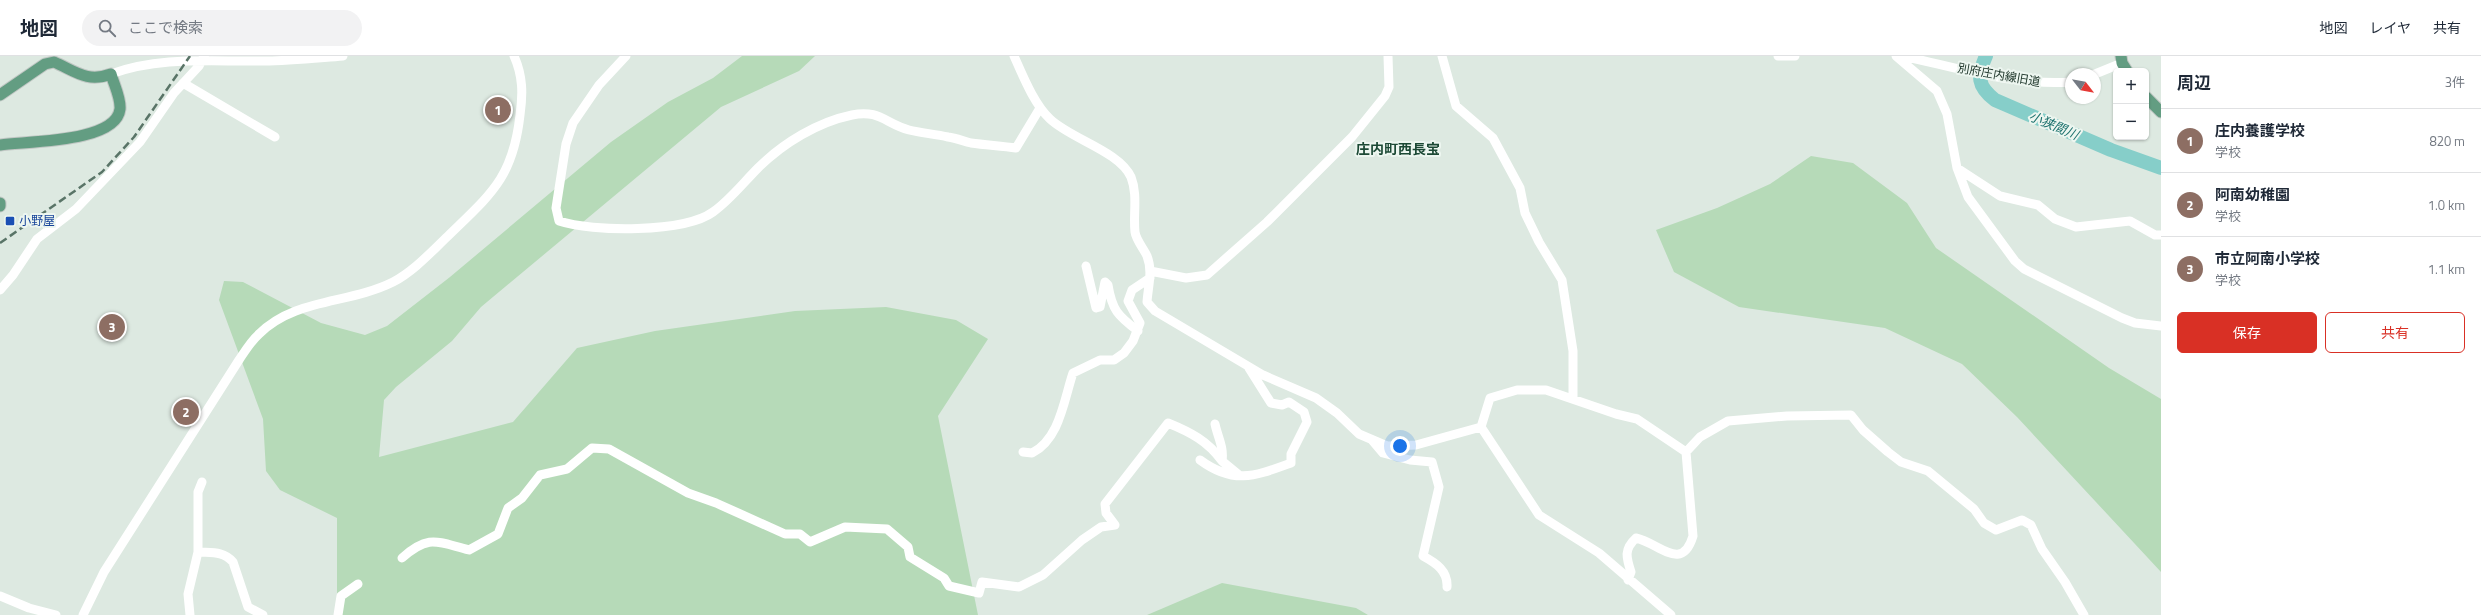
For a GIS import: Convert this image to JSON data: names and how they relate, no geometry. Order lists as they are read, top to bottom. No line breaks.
{"streets":{"street":["別府庄内線旧道"]},"districts":["庄内町西長宝"],"water":["小狭間川"],"places":{"transit":["小野屋"]},"north":"bottom right","page":{"header":"地図","search":"ここで検索","nav":["地図","レイヤ","共有"],"heading":["周辺","3件"],"map_buttons":["+","−"],"pins":["1","3","2"],"list":[{"mark":"1","name":"庄内養護学校","note":"学校","value":"820 m"},{"mark":"2","name":"阿南幼稚園","note":"学校","value":"1.0 km"},{"mark":"3","name":"市立阿南小学校","note":"学校","value":"1.1 km"}],"buttons":["保存","共有"]}}
